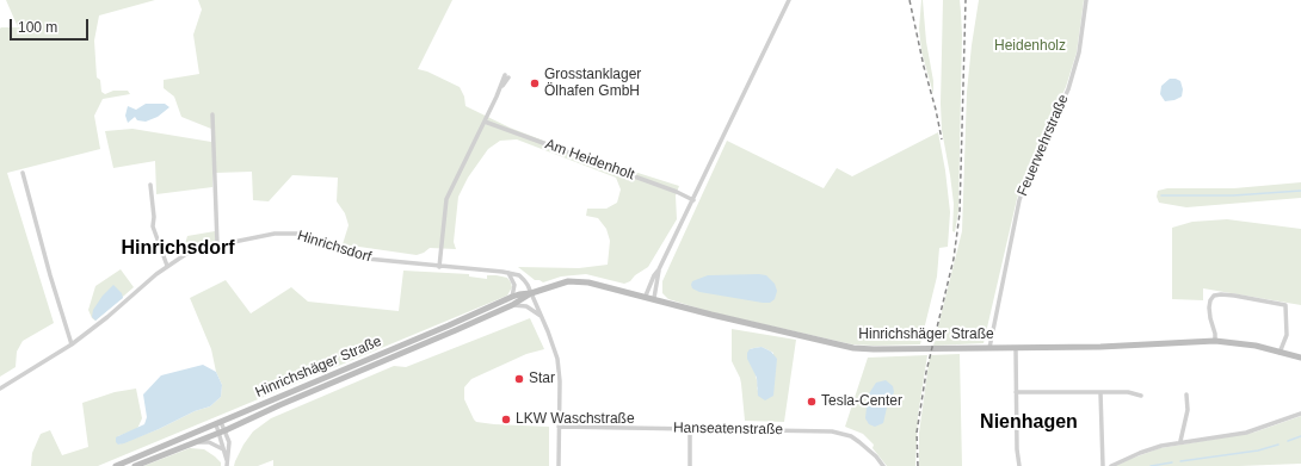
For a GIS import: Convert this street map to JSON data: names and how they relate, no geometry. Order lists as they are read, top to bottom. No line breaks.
{"streets":{"main road":["Hinrichshäger Straße"],"street":["Feuerwehrstraße","Am Heidenholt","Hinrichsdorf","Hanseatenstraße"]},"crossings":[["Feuerwehrstraße","Hinrichshäger Straße"],["Hinrichsdorf","Hinrichshäger Straße"],["Hinrichsdorf","Hanseatenstraße"]],"districts":["Hinrichsdorf","Nienhagen"],"parks":["Heidenholz"],"places":["Grosstanklager Ölhafen GmbH","Star","Tesla-Center","LKW Waschstraße"],"scale_bar":"100 m"}
